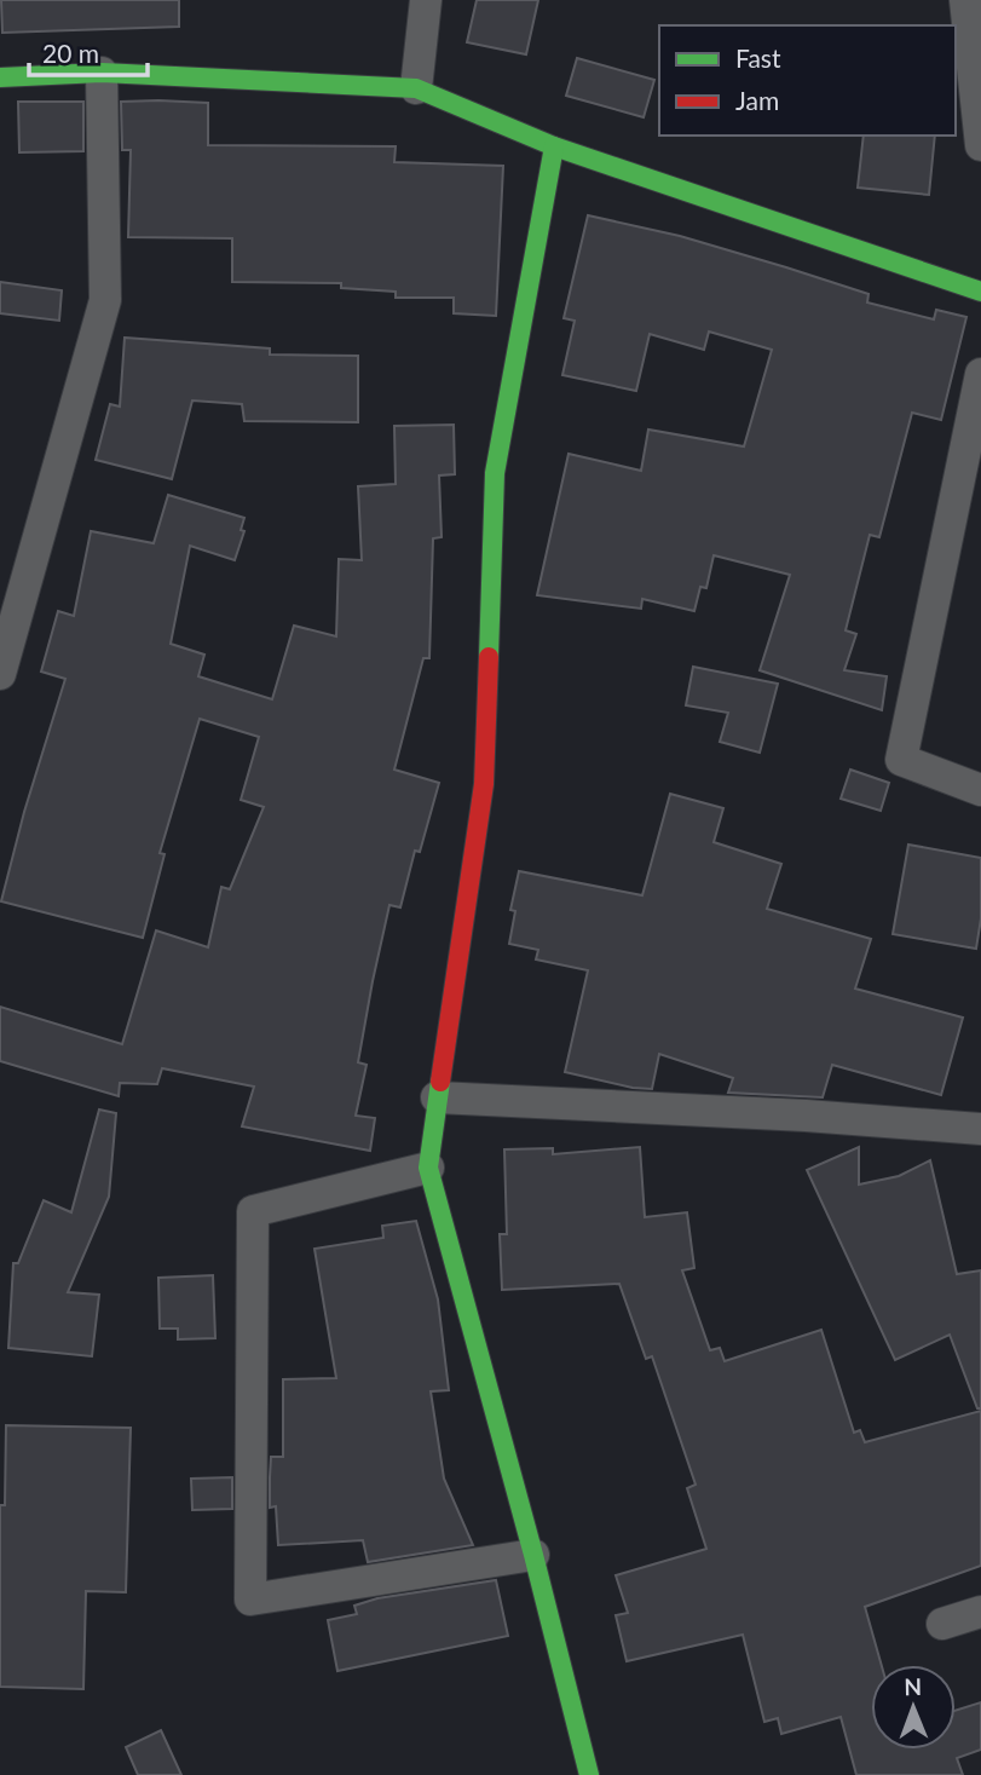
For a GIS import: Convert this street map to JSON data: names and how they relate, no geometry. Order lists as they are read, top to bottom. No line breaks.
{"legend":["Fast","Jam"],"scale_bar":"20 m","north":"top"}
